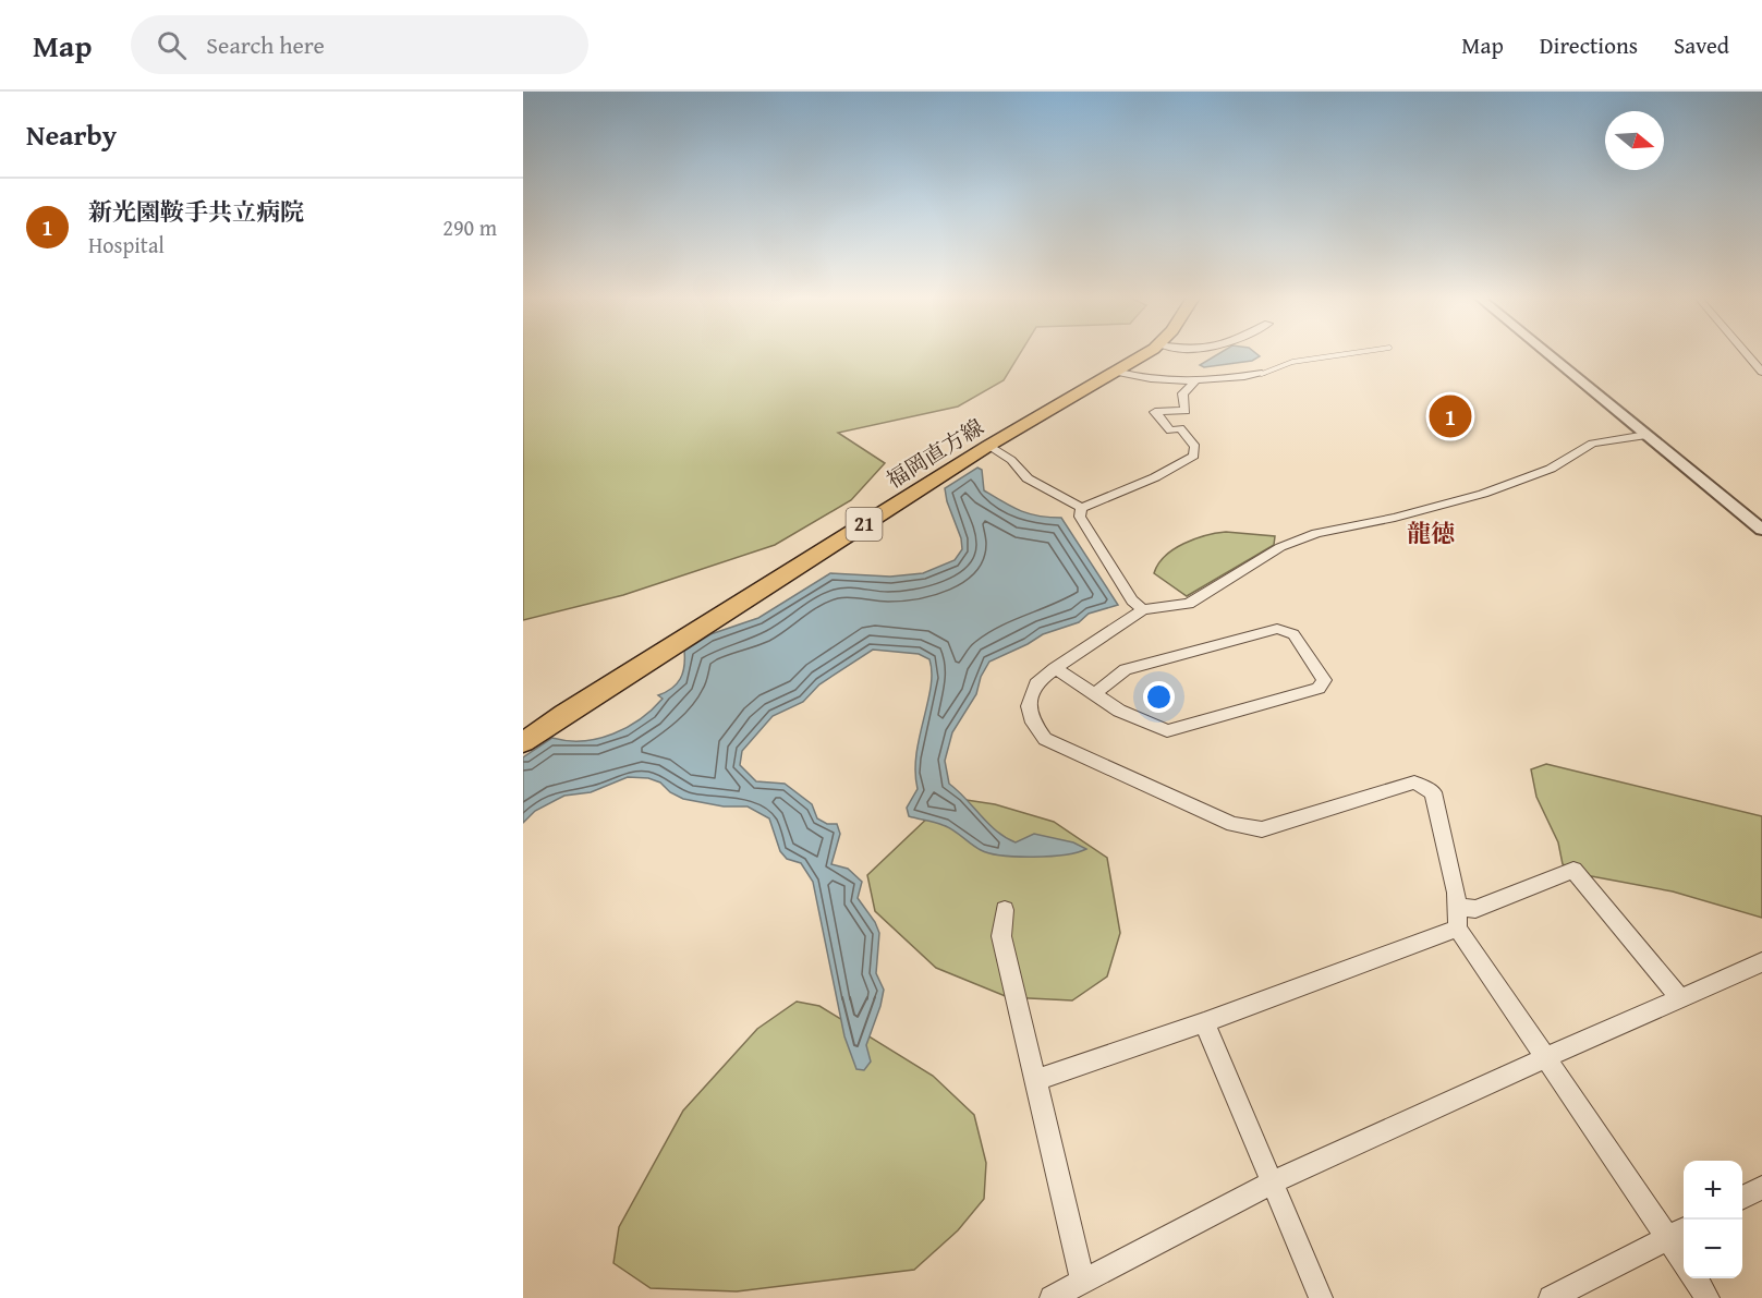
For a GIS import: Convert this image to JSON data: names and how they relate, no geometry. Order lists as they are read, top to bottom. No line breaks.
{"streets":{"main road":["福岡直方線","21"]},"districts":["龍徳"],"north":"right","page":{"header":"Map","search":"Search here","nav":["Map","Directions","Saved"],"heading":"Nearby","list":[{"mark":"1","name":"新光園鞍手共立病院","note":"Hospital","value":"290 m"}],"pins":"1","map_buttons":["+","−"]}}
